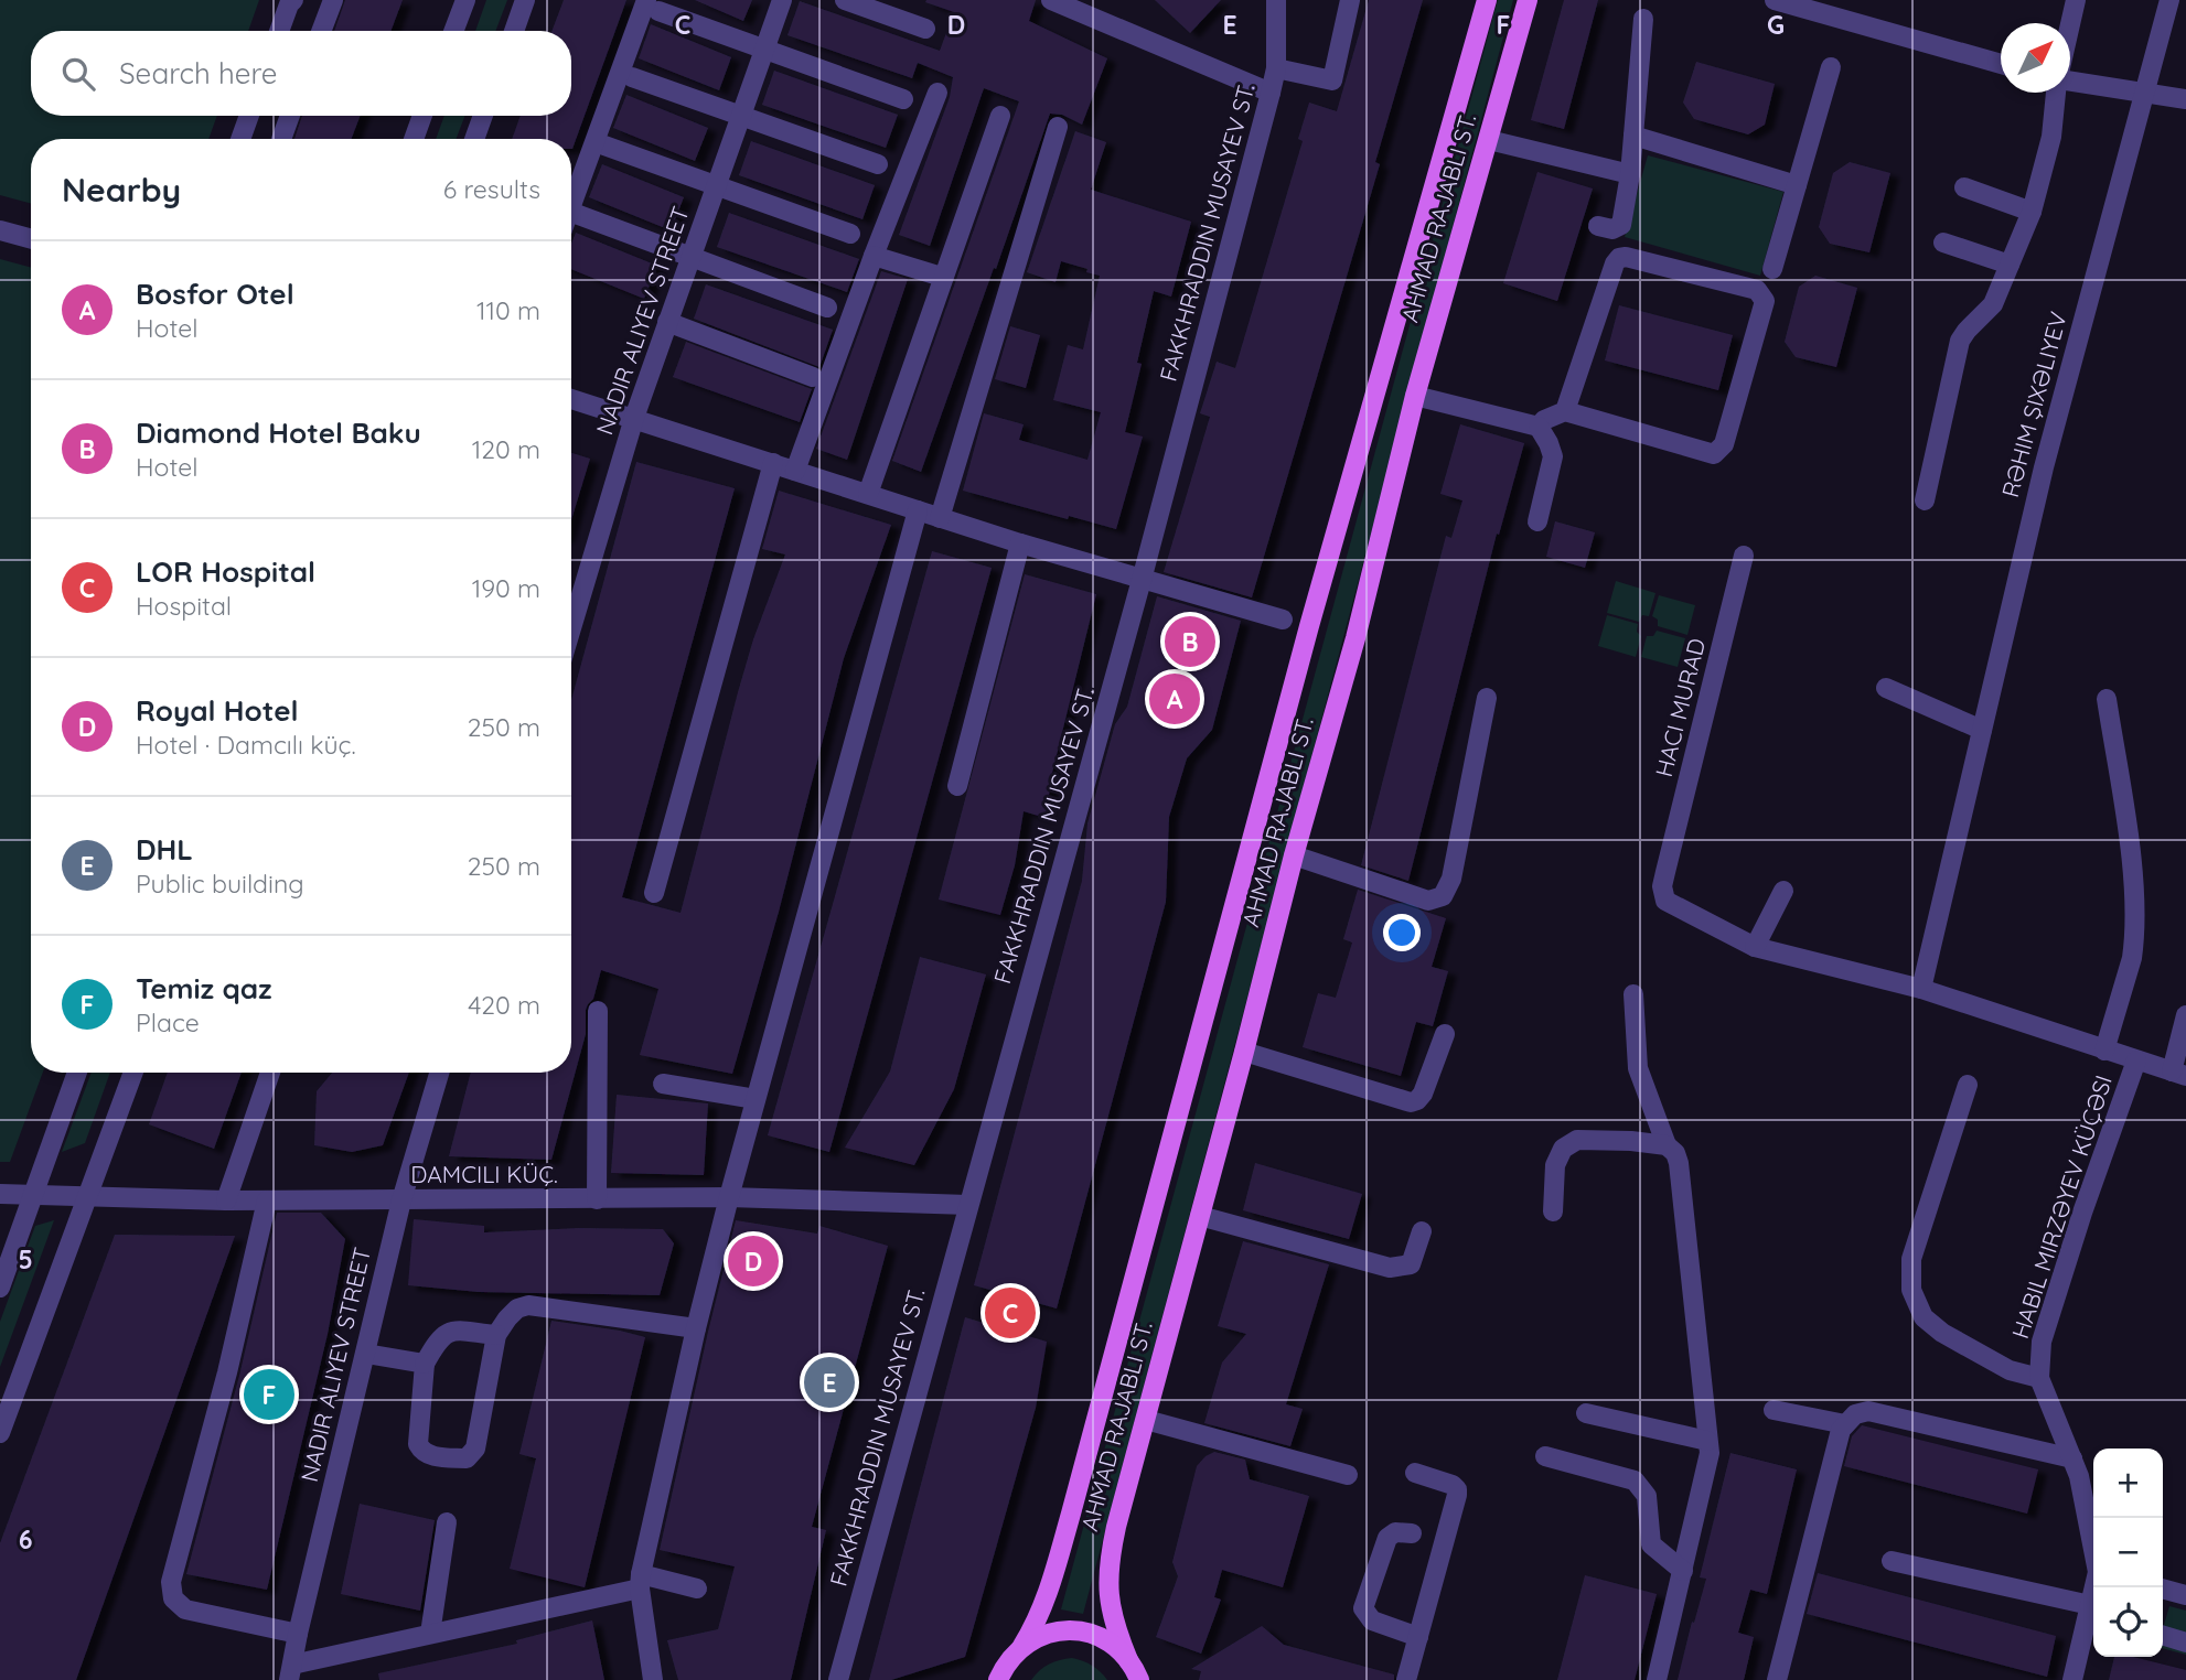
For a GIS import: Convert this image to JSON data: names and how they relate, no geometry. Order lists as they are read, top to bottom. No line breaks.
{"streets":{"main road":["AHMAD RAJABLI ST."],"street":["FAKKHRADDIN MUSAYEV ST.","NADIR ALIYEV STREET","HABIL MIRZƏYEV KÜÇƏSI"]},"north":"top right","page":{"search":"Search here","heading":["Nearby","6 results"],"list":[{"mark":"A","name":"Bosfor Otel","note":"Hotel","value":"110 m"},{"mark":"B","name":"Diamond Hotel Baku","note":"Hotel","value":"120 m"},{"mark":"C","name":"LOR Hospital","note":"Hospital","value":"190 m"},{"mark":"D","name":"Royal Hotel","note":"Hotel · Damcılı küç.","value":"250 m"},{"mark":"E","name":"DHL","note":"Public building","value":"250 m"},{"mark":"F","name":"Temiz qaz","note":"Place","value":"420 m"}],"pins":["B","A","D","C","E","F"],"map_buttons":["+","−"]},"grid":{"columns":["C","D","E","F","G"],"rows":["5","6"]}}
